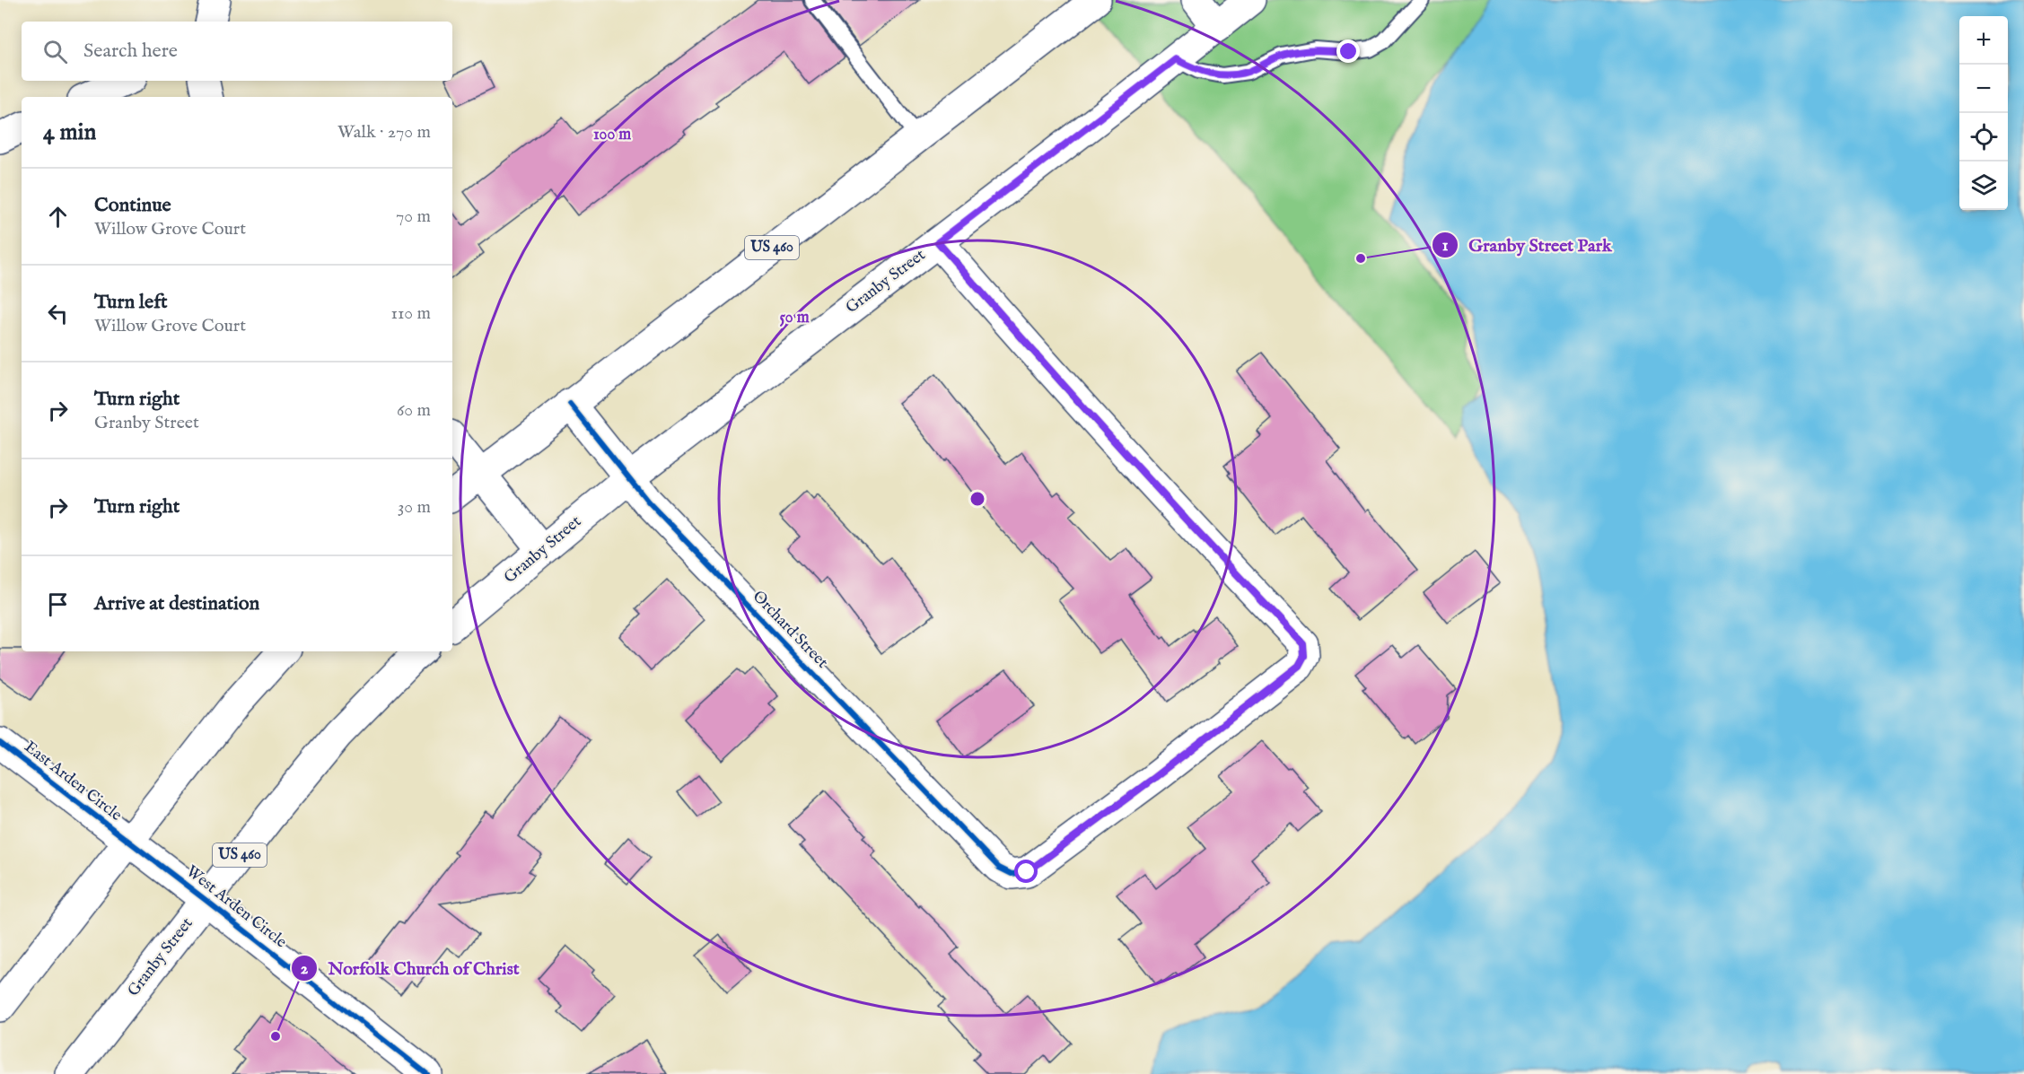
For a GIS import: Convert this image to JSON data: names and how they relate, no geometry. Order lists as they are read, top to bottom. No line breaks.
{"streets":{"main road":["US 460","Granby Street","Orchard Street","East Arden Circle","West Arden Circle"]},"crossings":[["US 460","Orchard Street"],["Granby Street","Orchard Street"],["Granby Street","West Arden Circle"],["East Arden Circle","West Arden Circle"]],"places":["Granby Street Park","Norfolk Church of Christ"],"page":{"map_buttons":["+","−"],"search":"Search here","heading":["4 min","Walk · 270 m"],"list":[["Continue","Willow Grove Court","70 m"],["Turn left","Willow Grove Court","110 m"],["Turn right","Granby Street","60 m"],["Turn right","30 m"],"Arrive at destination"]},"rings":["100 m","50 m"]}
